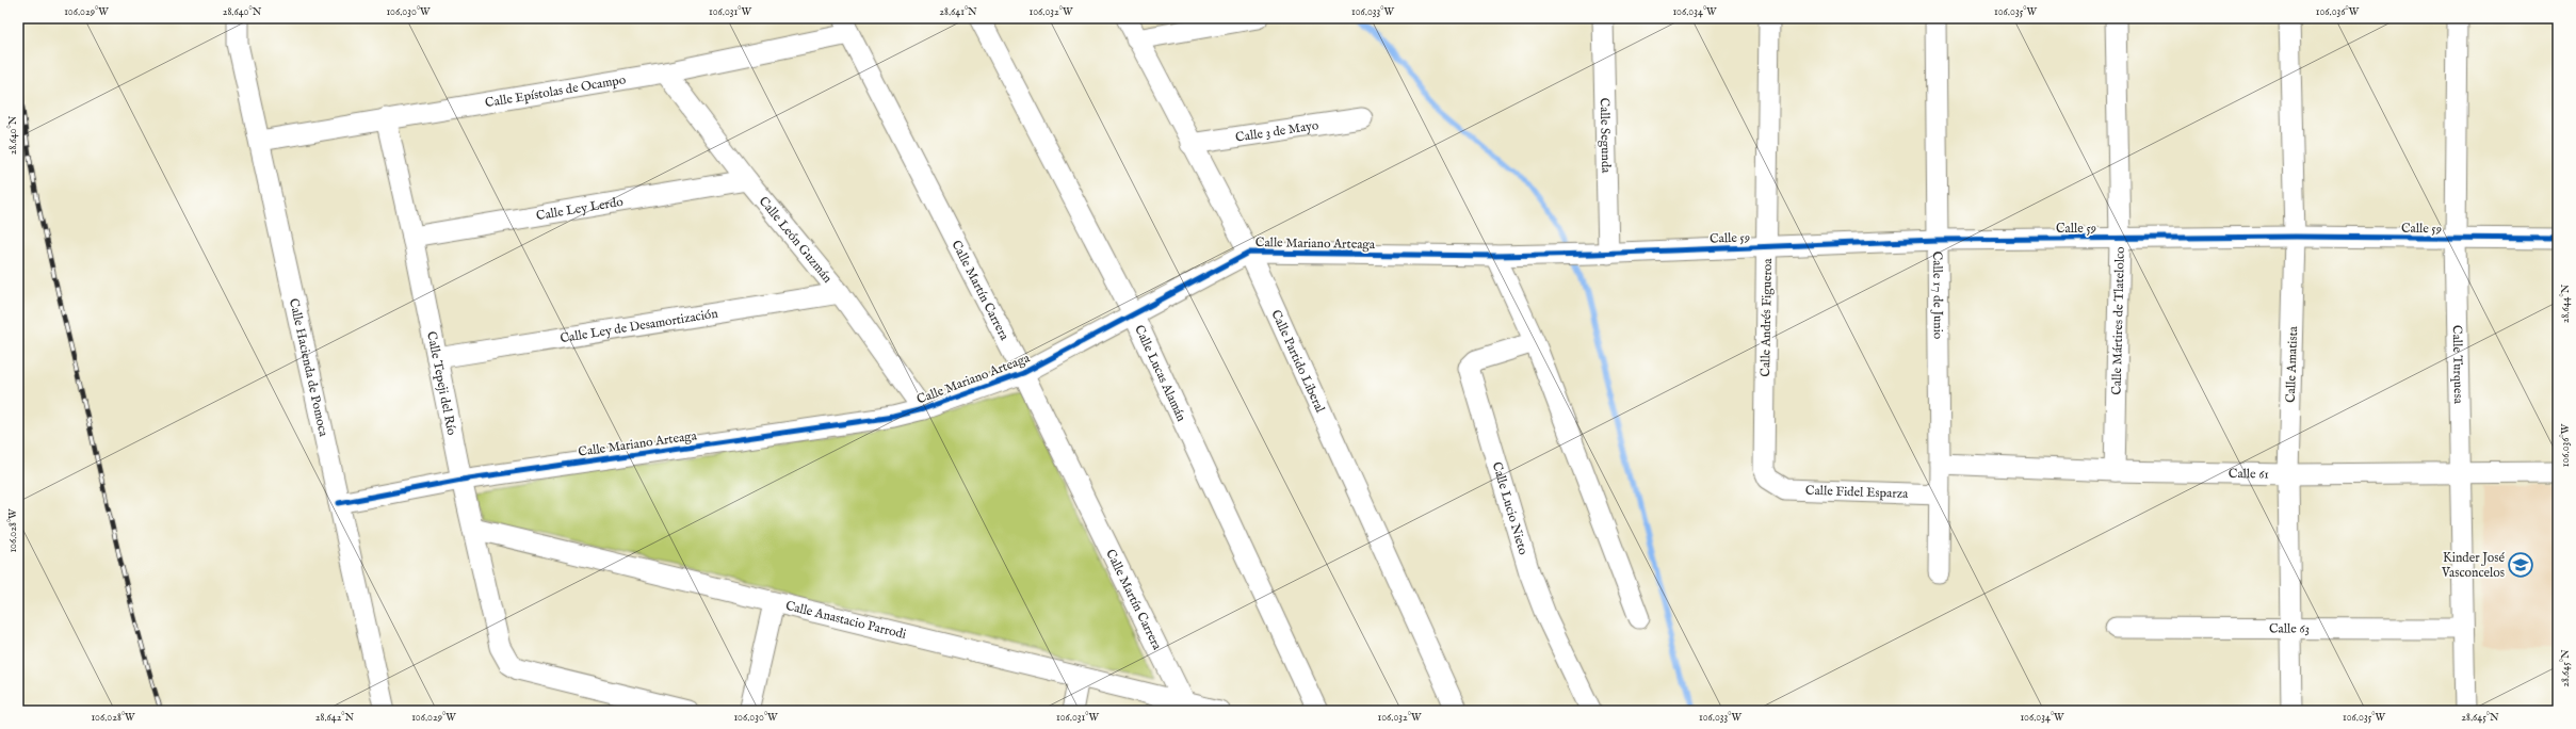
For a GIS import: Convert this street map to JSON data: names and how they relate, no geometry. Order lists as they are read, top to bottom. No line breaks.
{"streets":{"street":["Calle Epístolas de Ocampo","Calle 3 de Mayo","Calle Segunda","Calle Ley Lerdo","Calle 59","Calle León Guzmán","Calle Mariano Arteaga","Calle Martín Carrera","Calle 17 de Junio","Calle Andrés Figueroa","Calle Mártires de Tlatelolco","Calle Ley de Desamortización","Calle Partido Liberal","Calle Amatista","Calle Turquesa","Calle Hacienda de Pomoca","Calle Lucas Alamán","Calle Tepeji del Río","Calle 61","Calle Fidel Esparza","Calle Lucio Nieto","Calle Anastacio Parrodi","Calle 63"]},"crossings":[["Calle Epístolas de Ocampo","Calle León Guzmán"],["Calle Epístolas de Ocampo","Calle Martín Carrera"],["Calle Epístolas de Ocampo","Calle Hacienda de Pomoca"],["Calle Epístolas de Ocampo","Calle Tepeji del Río"],["Calle 3 de Mayo","Calle Partido Liberal"],["Calle Segunda","Calle 59"],["Calle Segunda","Calle Mariano Arteaga"],["Calle Ley Lerdo","Calle León Guzmán"],["Calle Ley Lerdo","Calle Tepeji del Río"],["Calle 59","Calle Mariano Arteaga"],["Calle 59","Calle 17 de Junio"],["Calle 59","Calle Andrés Figueroa"],["Calle 59","Calle Mártires de Tlatelolco"],["Calle 59","Calle Amatista"],["Calle 59","Calle Turquesa"],["Calle León Guzmán","Calle Mariano Arteaga"],["Calle León Guzmán","Calle Ley de Desamortización"],["Calle Mariano Arteaga","Calle Martín Carrera"],["Calle Mariano Arteaga","Calle Partido Liberal"],["Calle Mariano Arteaga","Calle Hacienda de Pomoca"],["Calle Mariano Arteaga","Calle Lucas Alamán"],["Calle Mariano Arteaga","Calle Tepeji del Río"],["Calle Martín Carrera","Calle Anastacio Parrodi"],["Calle 17 de Junio","Calle 61"],["Calle 17 de Junio","Calle Fidel Esparza"],["Calle Andrés Figueroa","Calle Fidel Esparza"],["Calle Mártires de Tlatelolco","Calle 61"],["Calle Ley de Desamortización","Calle Tepeji del Río"],["Calle Amatista","Calle 61"],["Calle Amatista","Calle 63"],["Calle Turquesa","Calle 61"],["Calle Turquesa","Calle 63"],["Calle Tepeji del Río","Calle Anastacio Parrodi"]],"places":{"school or university":["Kinder José Vasconcelos"]},"coordinates":["106.029°W","28.640°N","106.030°W","106.031°W","28.641°N","106.032°W","106.033°W","106.034°W","106.035°W","106.036°W","28.644°N","106.028°W","28.645°N","28.642°N"]}
